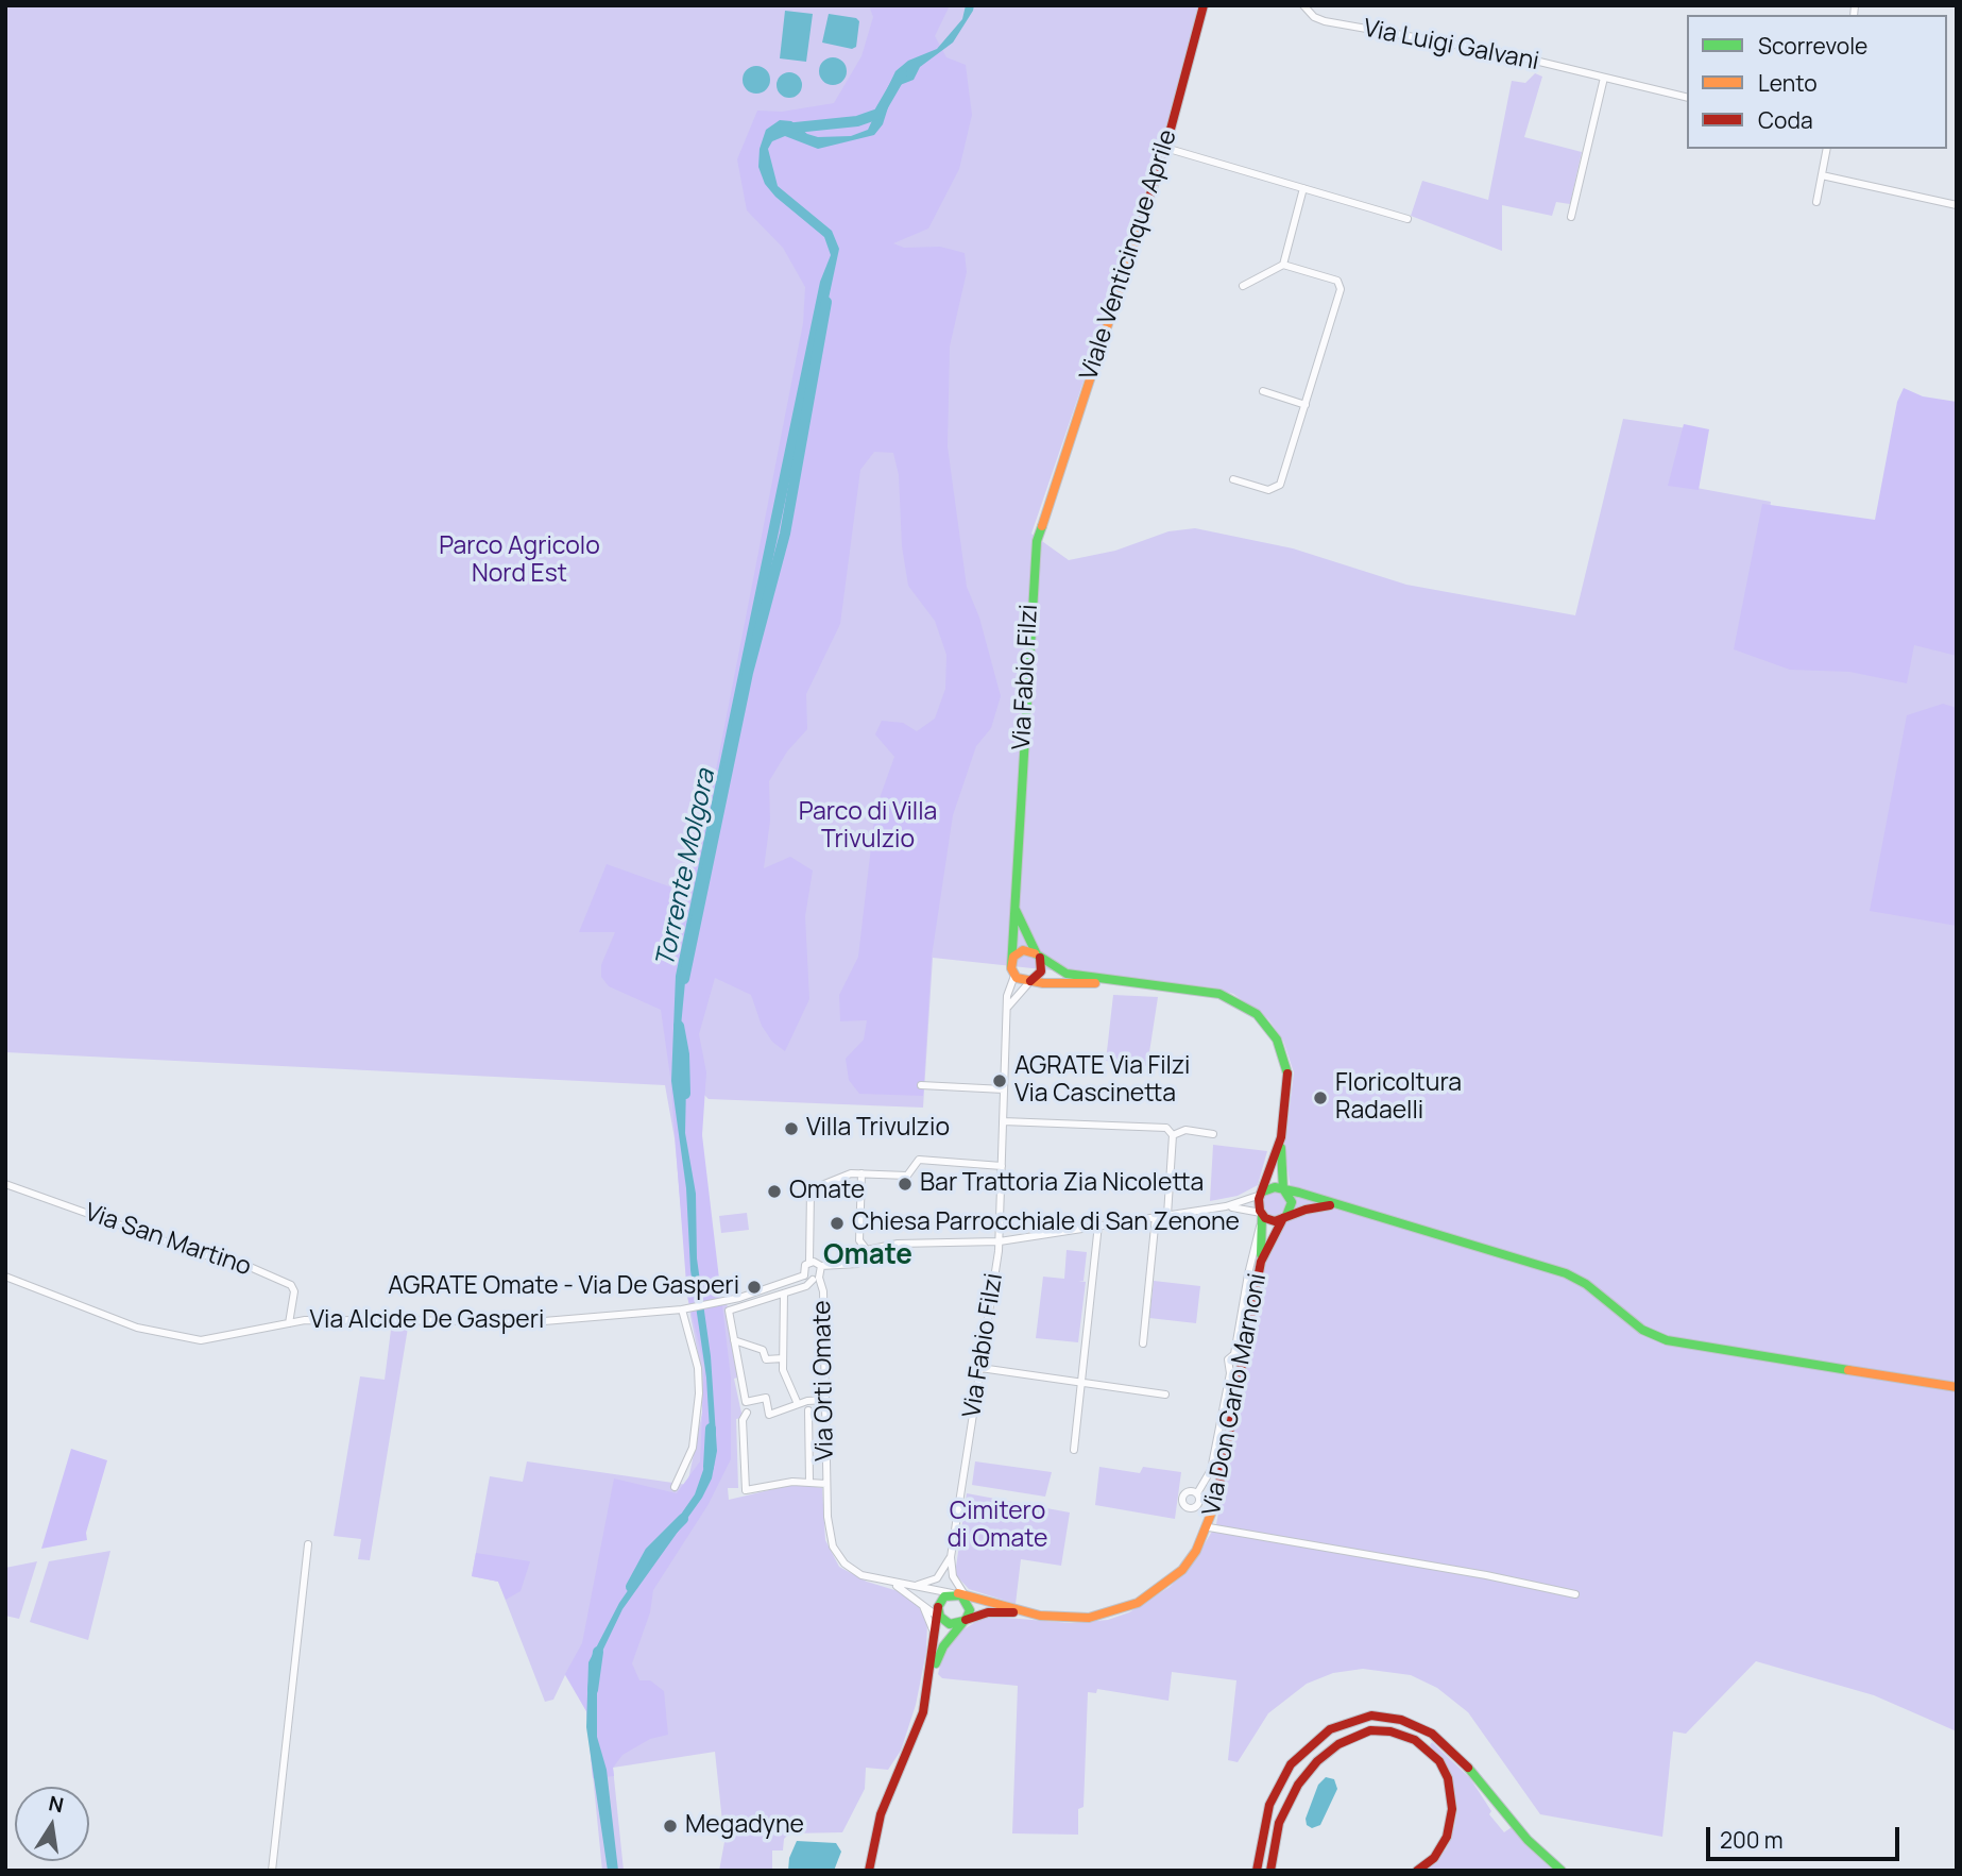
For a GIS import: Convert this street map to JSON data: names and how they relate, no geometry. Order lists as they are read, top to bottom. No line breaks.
{"streets":{"main road":["Viale Venticinque Aprile","Via Fabio Filzi","Via Don Carlo Marnoni"],"street":["Via Luigi Galvani","Via San Martino","Via Alcide De Gasperi","Via Orti Omate"]},"crossings":[["Viale Venticinque Aprile","Via Fabio Filzi"],["Via Fabio Filzi","Via Orti Omate"],["Via Fabio Filzi","Via Don Carlo Marnoni"],["Via San Martino","Via Alcide De Gasperi"],["Via Orti Omate","Via Don Carlo Marnoni"]],"districts":["Omate"],"water":["Torrente Molgora"],"parks":["Parco Agricolo Nord Est","Parco di Villa Trivulzio","Cimitero di Omate"],"places":["AGRATE Via Filzi Via Cascinetta","Floricoltura Radaelli","Villa Trivulzio","Bar Trattoria Zia Nicoletta","Omate","Chiesa Parrocchiale di San Zenone","AGRATE Omate - Via De Gasperi","Megadyne"],"legend":["Scorrevole","Lento","Coda"],"scale_bar":"200 m","north":"top"}
